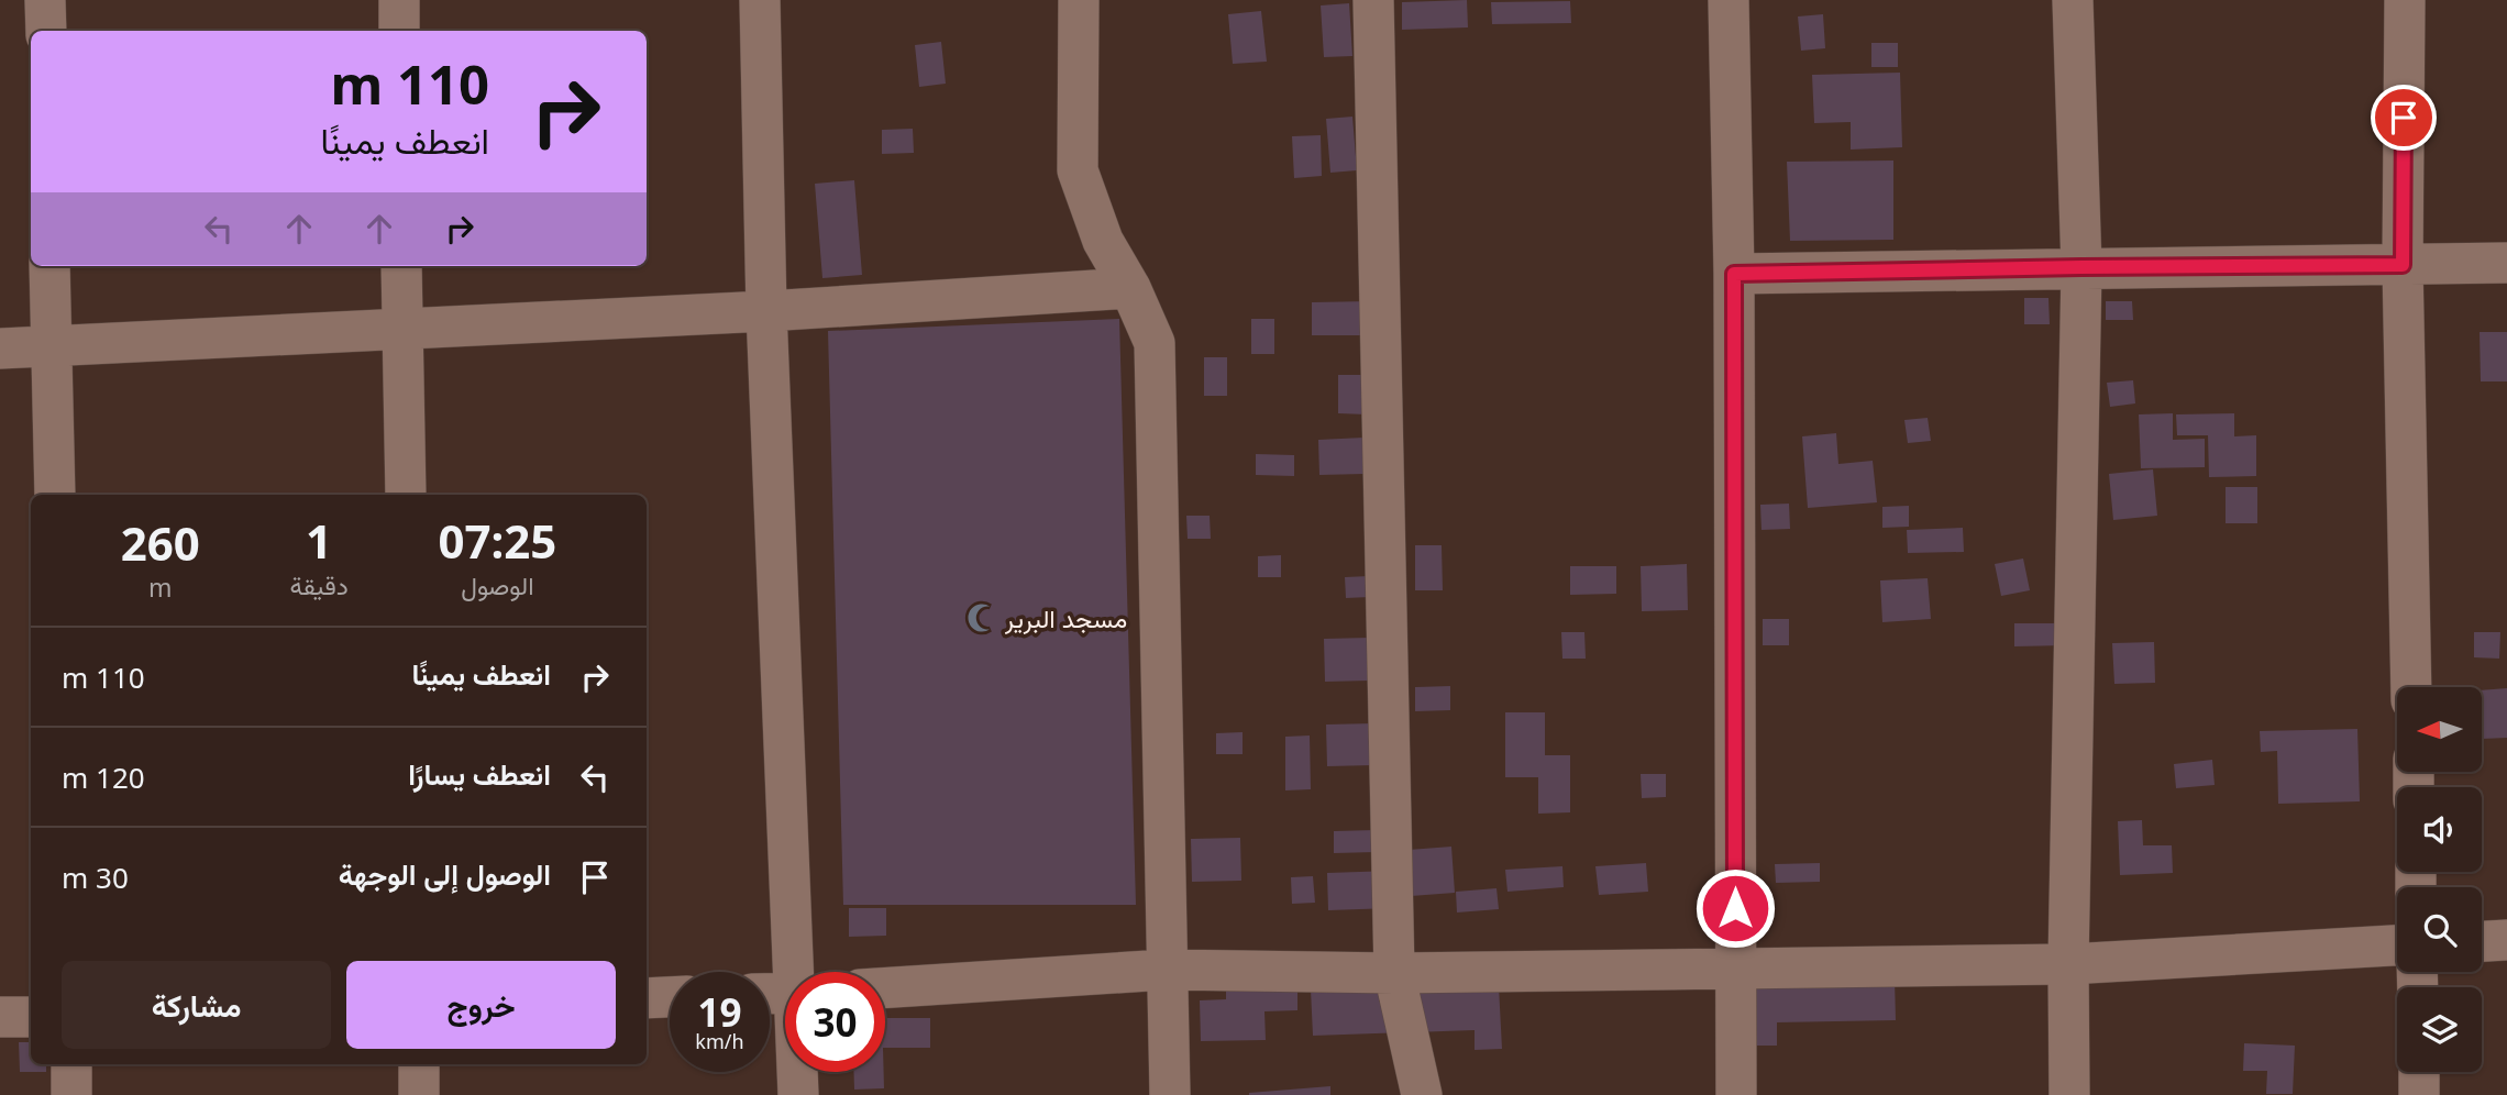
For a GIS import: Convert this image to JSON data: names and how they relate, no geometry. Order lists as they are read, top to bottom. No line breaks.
{"places":{"mosque":["مسجد البرير"]},"north":"left","page":{"turn":["110 m","انعطف يمينًا"],"eta":["07:25","الوصول","1","دقيقة","260","m"],"list":[{"name":"انعطف يمينًا","value":"110 m"},{"name":"انعطف يسارًا","value":"120 m"},{"name":"الوصول إلى الوجهة","value":"30 m"}],"buttons":["خروج","مشاركة"],"speed":"19 km/h","limit":"30"}}
